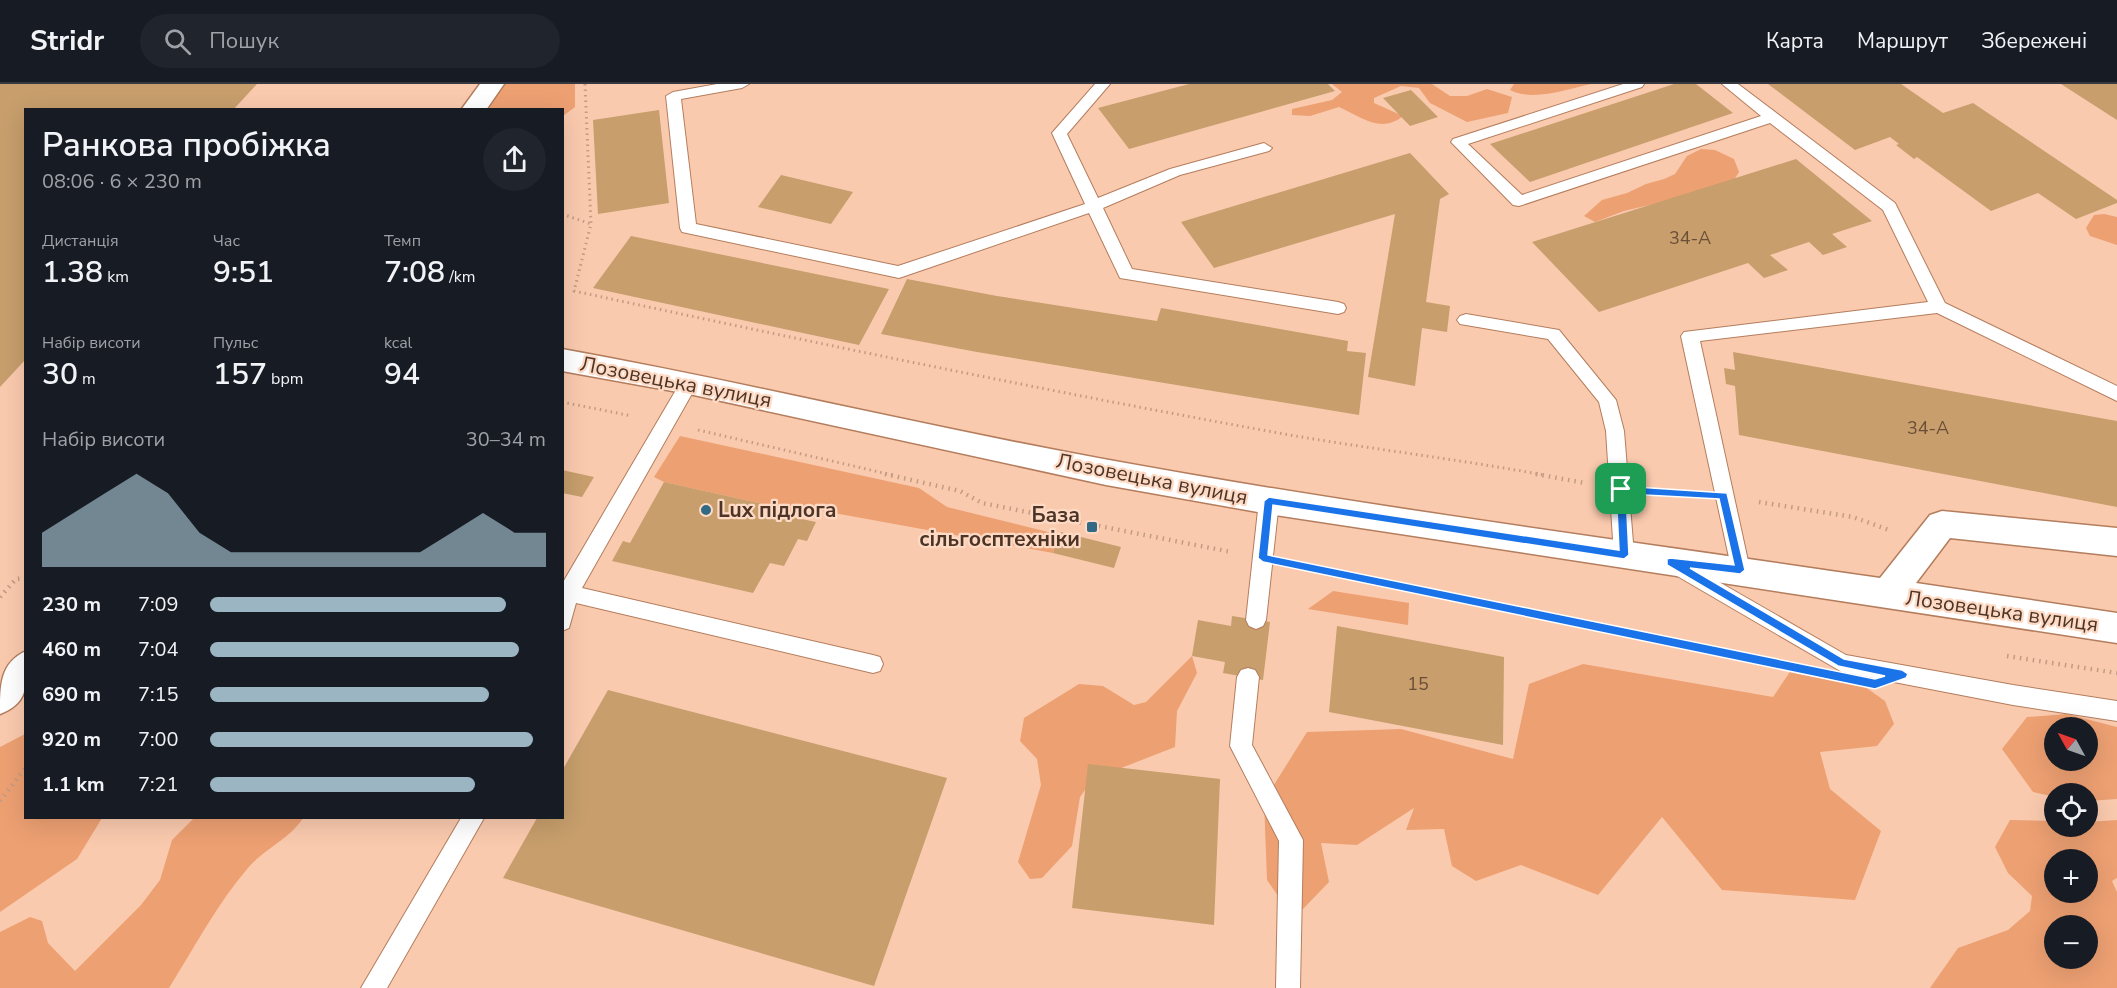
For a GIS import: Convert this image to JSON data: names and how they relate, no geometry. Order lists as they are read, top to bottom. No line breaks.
{"streets":{"street":["Лозовецька вулиця"]},"places":{"other":["Lux підлога"],"transit":["База сільгосптехніки"]},"house_numbers":["34-А","34-А","15"],"north":"top left","page":{"header":"Stridr","search":"Пошук","nav":["Карта","Маршрут","Збережені"],"heading":["Ранкова пробіжка","08:06 · 6 × 230 m"],"stats":[["Дистанція","1.38 km"],["Час","9:51"],["Темп","7:08 /km"],["Набір висоти","30 m"],["Пульс","157 bpm"],["kcal","94"]],"chart":["Набір висоти","30–34 m"],"list":[{"name":"230 m","note":"7:09"},{"name":"460 m","note":"7:04"},{"name":"690 m","note":"7:15"},{"name":"920 m","note":"7:00"},{"name":"1.1 km","note":"7:21"}],"map_buttons":["+","−"]}}
